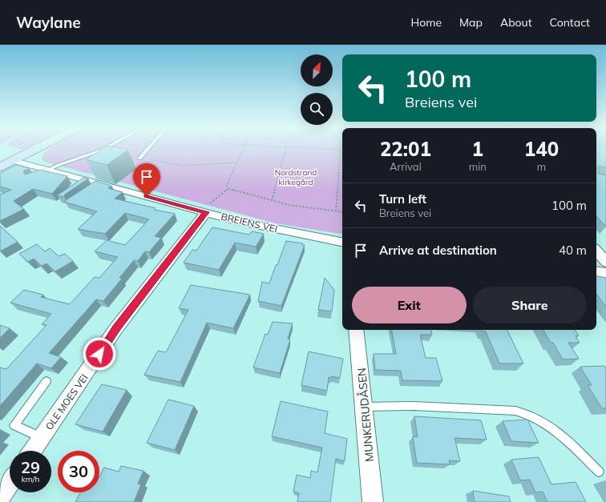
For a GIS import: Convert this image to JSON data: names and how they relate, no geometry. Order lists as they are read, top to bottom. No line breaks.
{"streets":{"street":["BREIENS VEI","OLE MOES VEI","MUNKERUDÅSEN"]},"crossings":[["BREIENS VEI","OLE MOES VEI"]],"parks":["Nordstrand kirkegård"],"north":"top right","page":{"header":"Waylane","nav":["Home","Map","About","Contact"],"turn":["100 m","Breiens vei"],"eta":["22:01","Arrival","1","min","140","m"],"list":[{"name":"Turn left","note":"Breiens vei","value":"100 m"},{"name":"Arrive at destination","value":"40 m"}],"buttons":["Exit","Share"],"speed":"29 km/h","limit":"30"}}
